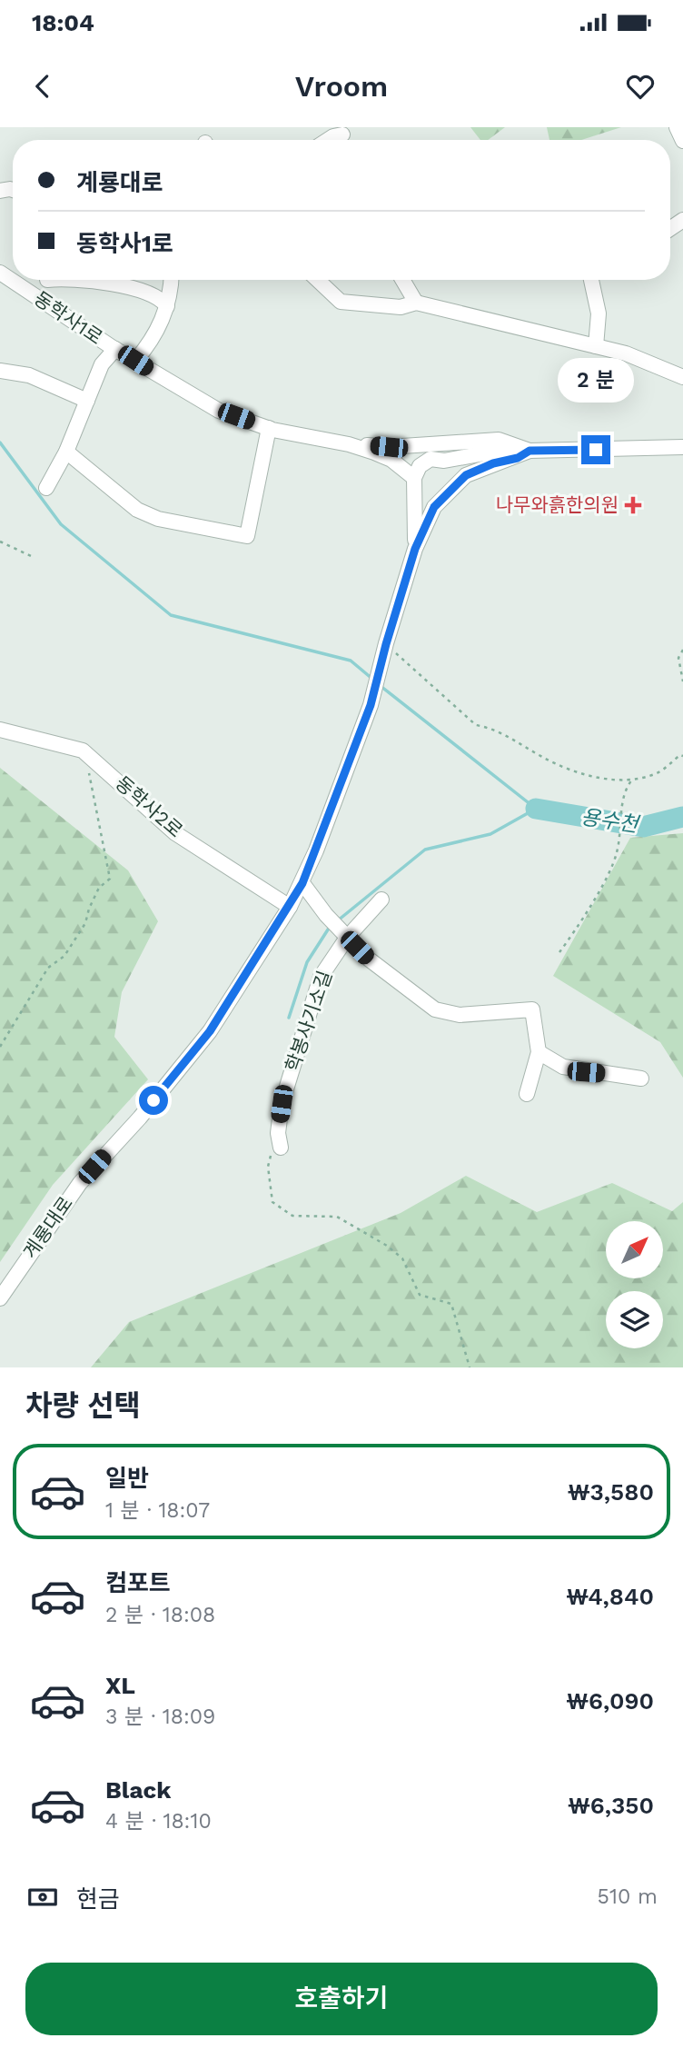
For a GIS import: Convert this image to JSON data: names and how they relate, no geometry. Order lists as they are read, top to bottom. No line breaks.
{"streets":{"street":["동학사1로","동학사2로","학봉사기소길","계룡대로"]},"crossings":[["동학사2로","계룡대로"]],"water":["용수천"],"places":{"health":["나무와흙한의원"]},"north":"top right","page":{"status":"18:04","header":"Vroom","banner":["계룡대로","동학사1로"],"bubble":"2 분","heading":"차량 선택","list":[{"name":"일반","note":"1 분 · 18:07","value":"₩3,580"},{"name":"컴포트","note":"2 분 · 18:08","value":"₩4,840"},{"name":"XL","note":"3 분 · 18:09","value":"₩6,090"},{"name":"Black","note":"4 분 · 18:10","value":"₩6,350"}],"pay":["현금","510 m"],"buttons":"호출하기"}}
